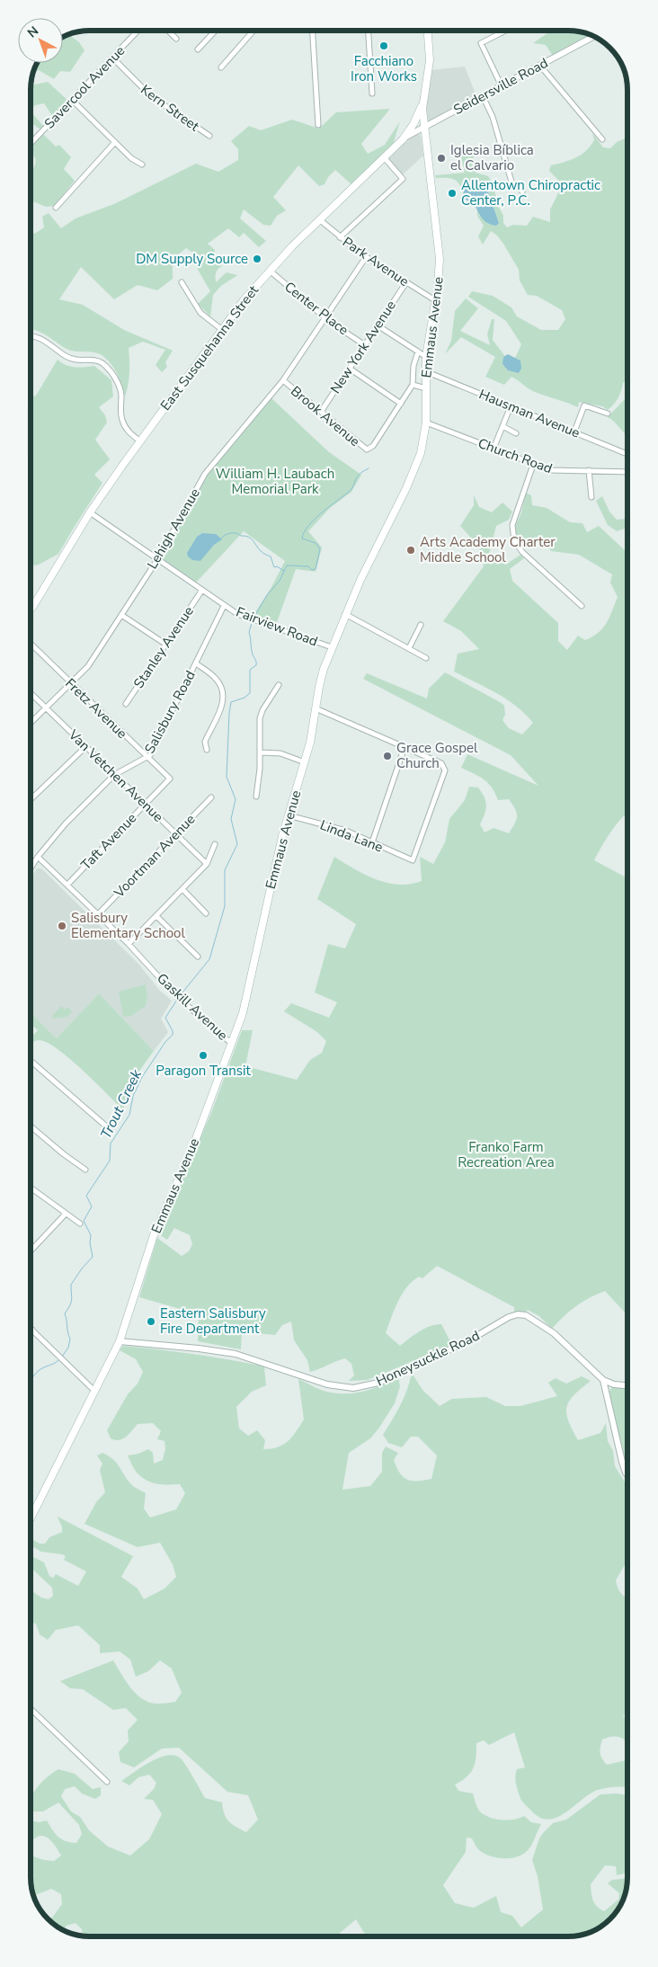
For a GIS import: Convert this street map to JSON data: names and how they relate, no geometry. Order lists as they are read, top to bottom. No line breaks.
{"streets":{"main road":["Emmaus Avenue","East Susquehanna Street"],"street":["Seidersville Road","Savercool Avenue","Kern Street","Park Avenue","Center Place","New York Avenue","Hausman Avenue","Brook Avenue","Church Road","Lehigh Avenue","Fairview Road","Stanley Avenue","Fretz Avenue","Salisbury Road","Van Vetchen Avenue","Linda Lane","Taft Avenue","Voortman Avenue","Gaskill Avenue","Honeysuckle Road"]},"crossings":[["Seidersville Road","Emmaus Avenue"],["Seidersville Road","East Susquehanna Street"],["Savercool Avenue","Kern Street"],["Park Avenue","Emmaus Avenue"],["Park Avenue","New York Avenue"],["Park Avenue","East Susquehanna Street"],["Park Avenue","Lehigh Avenue"],["Center Place","New York Avenue"],["Center Place","East Susquehanna Street"],["Center Place","Lehigh Avenue"],["Emmaus Avenue","East Susquehanna Street"],["Emmaus Avenue","Hausman Avenue"],["Emmaus Avenue","Church Road"],["Emmaus Avenue","Fairview Road"],["Emmaus Avenue","Linda Lane"],["Emmaus Avenue","Gaskill Avenue"],["Emmaus Avenue","Honeysuckle Road"],["New York Avenue","Brook Avenue"],["East Susquehanna Street","Fairview Road"],["Brook Avenue","Lehigh Avenue"],["Lehigh Avenue","Fairview Road"],["Lehigh Avenue","Fretz Avenue"],["Lehigh Avenue","Van Vetchen Avenue"],["Fairview Road","Stanley Avenue"],["Fairview Road","Salisbury Road"],["Fretz Avenue","Salisbury Road"],["Fretz Avenue","Taft Avenue"],["Salisbury Road","Van Vetchen Avenue"],["Salisbury Road","Gaskill Avenue"],["Van Vetchen Avenue","Taft Avenue"],["Van Vetchen Avenue","Voortman Avenue"],["Taft Avenue","Gaskill Avenue"],["Voortman Avenue","Gaskill Avenue"]],"water":["Trout Creek"],"parks":["William H. Laubach Memorial Park","Franko Farm Recreation Area"],"places":["Facchiano Iron Works","Iglesia Bíblica el Calvario","Allentown Chiropractic Center, P.C.","DM Supply Source","Arts Academy Charter Middle School","Grace Gospel Church","Salisbury Elementary School","Paragon Transit","Eastern Salisbury Fire Department"],"north":"top left"}
